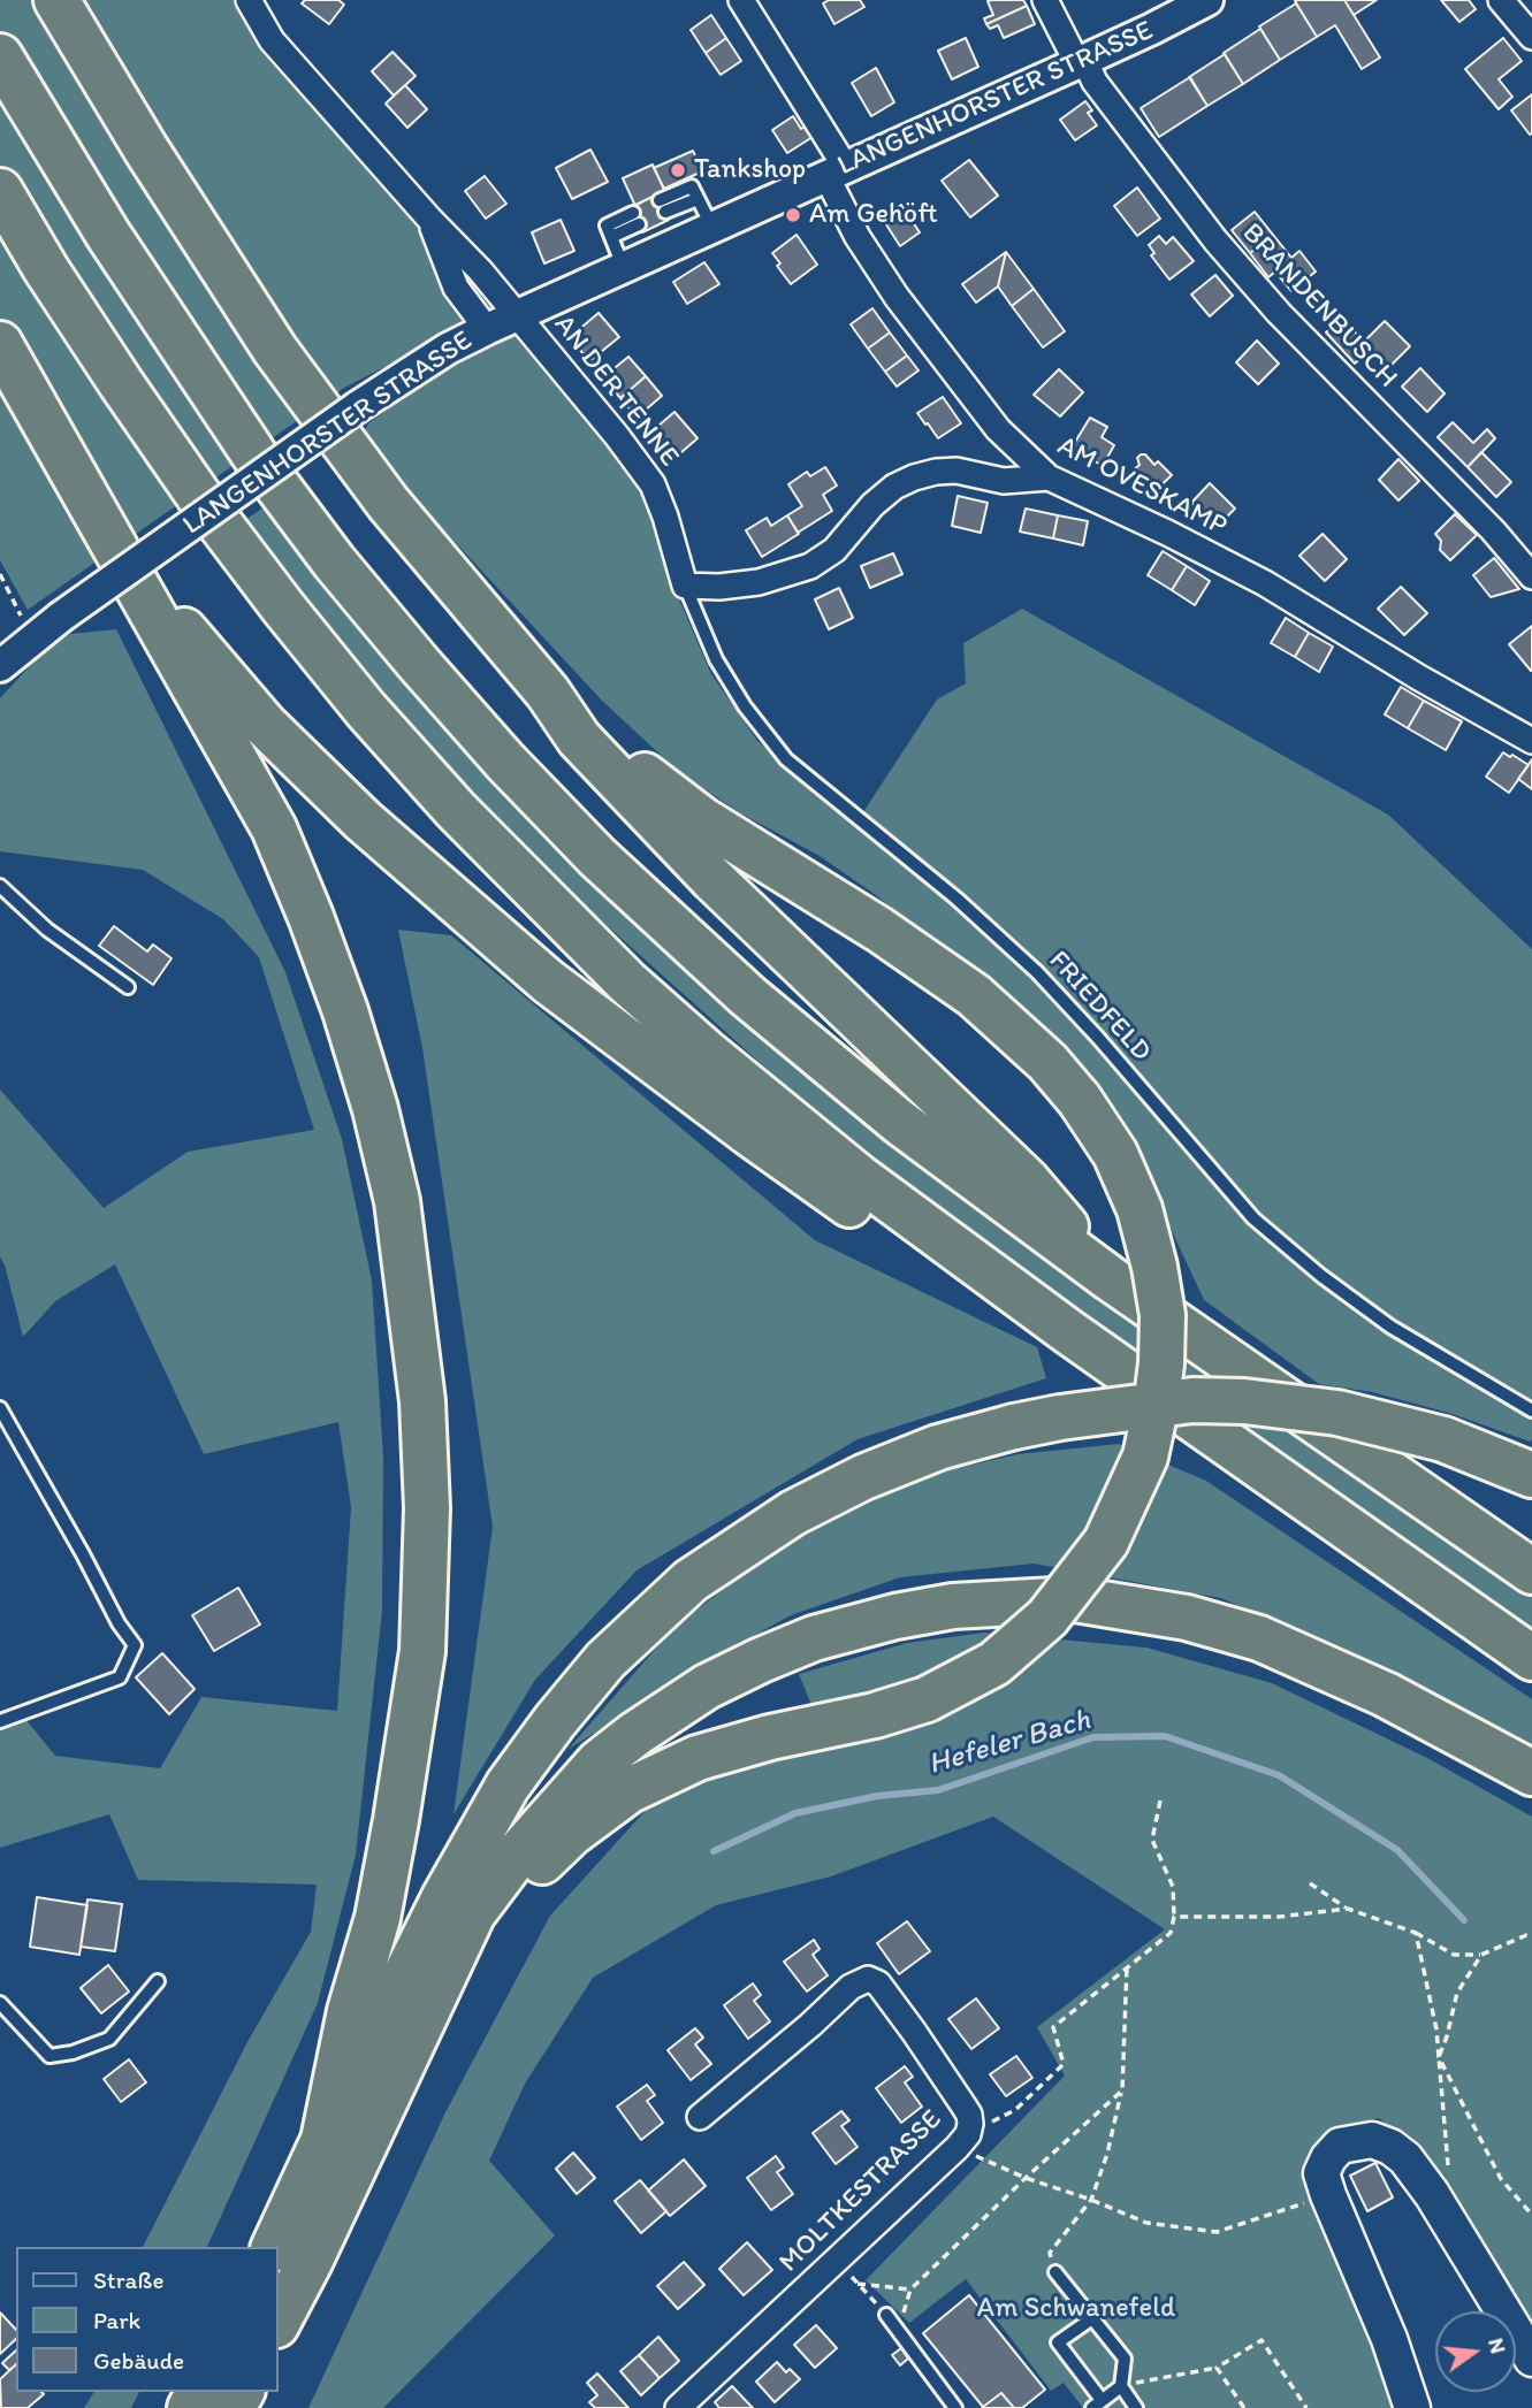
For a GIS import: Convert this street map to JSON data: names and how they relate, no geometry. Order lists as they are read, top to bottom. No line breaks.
{"streets":{"street":["LANGENHORSTER STRASSE","BRANDENBUSCH","AN DER TENNE","AM OVESKAMP","MOLTKESTRASSE"],"lane":["FRIEDFELD"]},"crossings":[["LANGENHORSTER STRASSE","BRANDENBUSCH"],["LANGENHORSTER STRASSE","AN DER TENNE"],["LANGENHORSTER STRASSE","AM OVESKAMP"],["AN DER TENNE","FRIEDFELD"]],"water":["Hefeler Bach"],"parks":["Am Schwanefeld"],"places":["Tankshop","Am Gehöft"],"legend":["Straße","Park","Gebäude"],"north":"right"}
